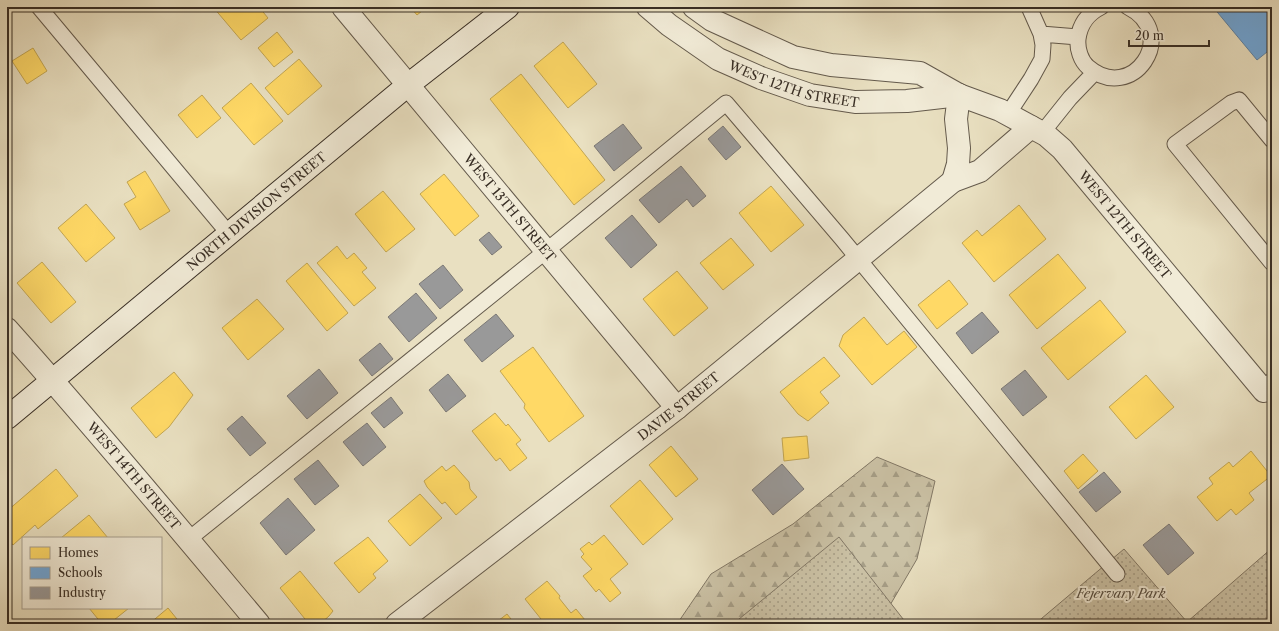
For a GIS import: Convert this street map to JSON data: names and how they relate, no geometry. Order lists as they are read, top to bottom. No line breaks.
{"streets":{"street":["WEST 12TH STREET","WEST 13TH STREET","NORTH DIVISION STREET","DAVIE STREET","WEST 14TH STREET"]},"crossings":[["WEST 12TH STREET","DAVIE STREET"],["WEST 13TH STREET","NORTH DIVISION STREET"],["WEST 13TH STREET","DAVIE STREET"],["NORTH DIVISION STREET","WEST 14TH STREET"]],"parks":["Fejervary Park"],"legend":["Homes","Schools","Industry"],"scale_bar":"20 m"}
